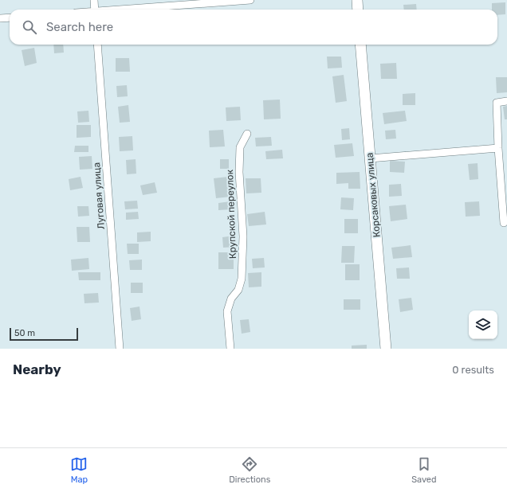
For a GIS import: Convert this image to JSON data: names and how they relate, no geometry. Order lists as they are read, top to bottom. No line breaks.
{"streets":{"street":["Корсаковых улица","Луговая улица","Крупской переулок"]},"scale_bar":"50 m","page":{"search":"Search here","scale":"50 m","heading":["Nearby","0 results"],"nav":["Map","Directions","Saved"]}}
